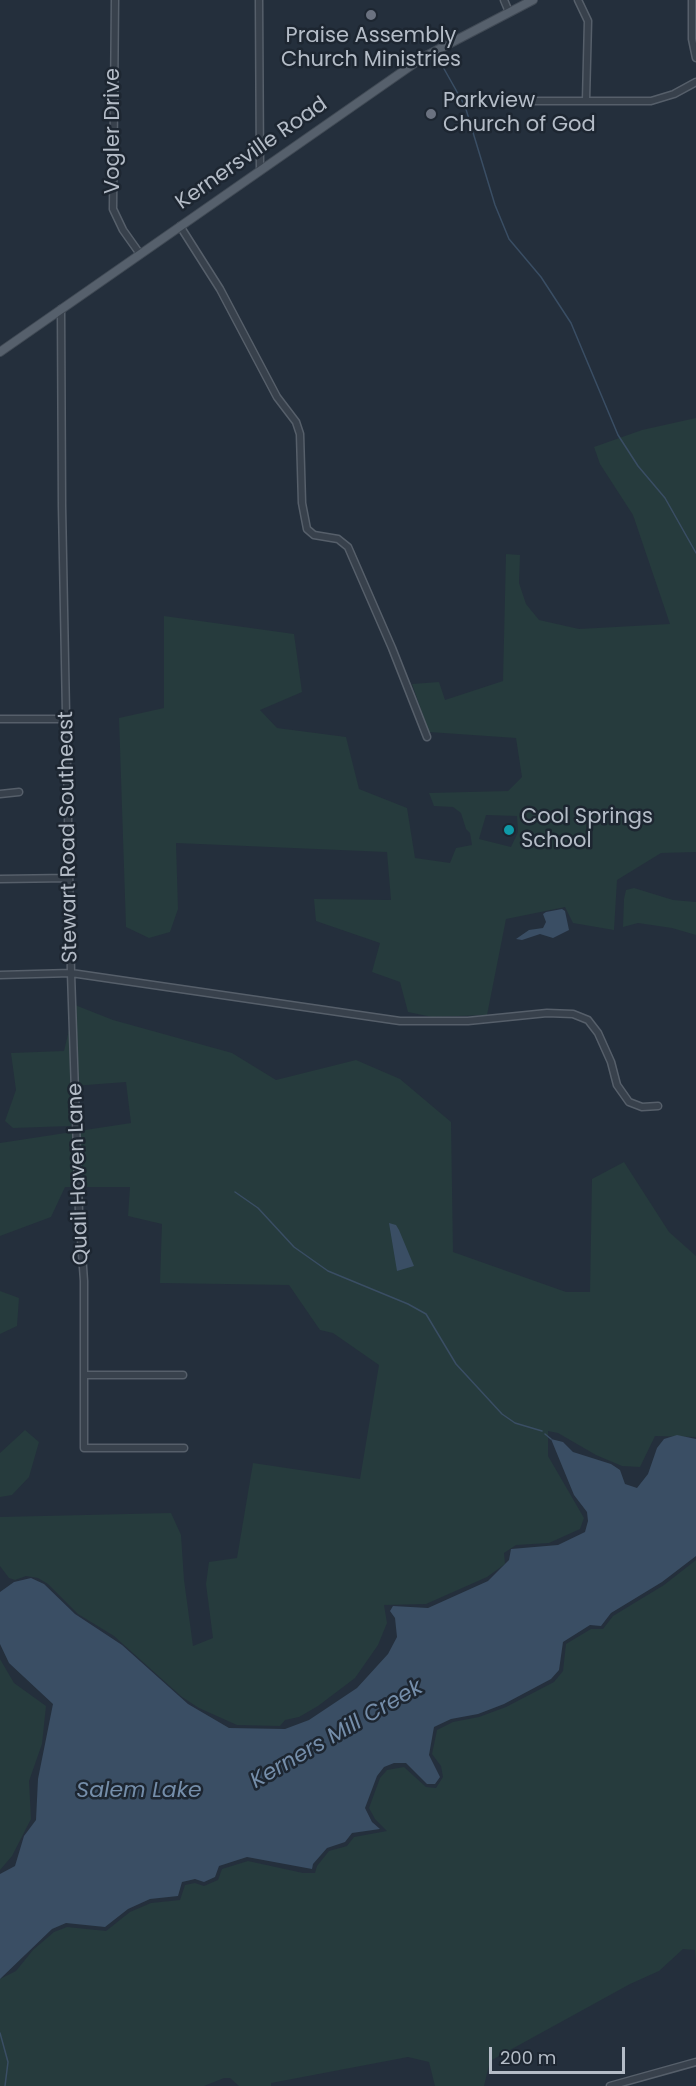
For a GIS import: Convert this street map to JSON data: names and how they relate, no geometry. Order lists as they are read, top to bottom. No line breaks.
{"streets":{"main road":["Kernersville Road"],"street":["Vogler Drive","Stewart Road Southeast","Quail Haven Lane"]},"crossings":[["Vogler Drive","Kernersville Road"],["Kernersville Road","Stewart Road Southeast"],["Stewart Road Southeast","Quail Haven Lane"]],"water":["Kerners Mill Creek","Salem Lake"],"places":["Praise Assembly Church Ministries","Parkview Church of God","Cool Springs School"],"scale_bar":"200 m"}
